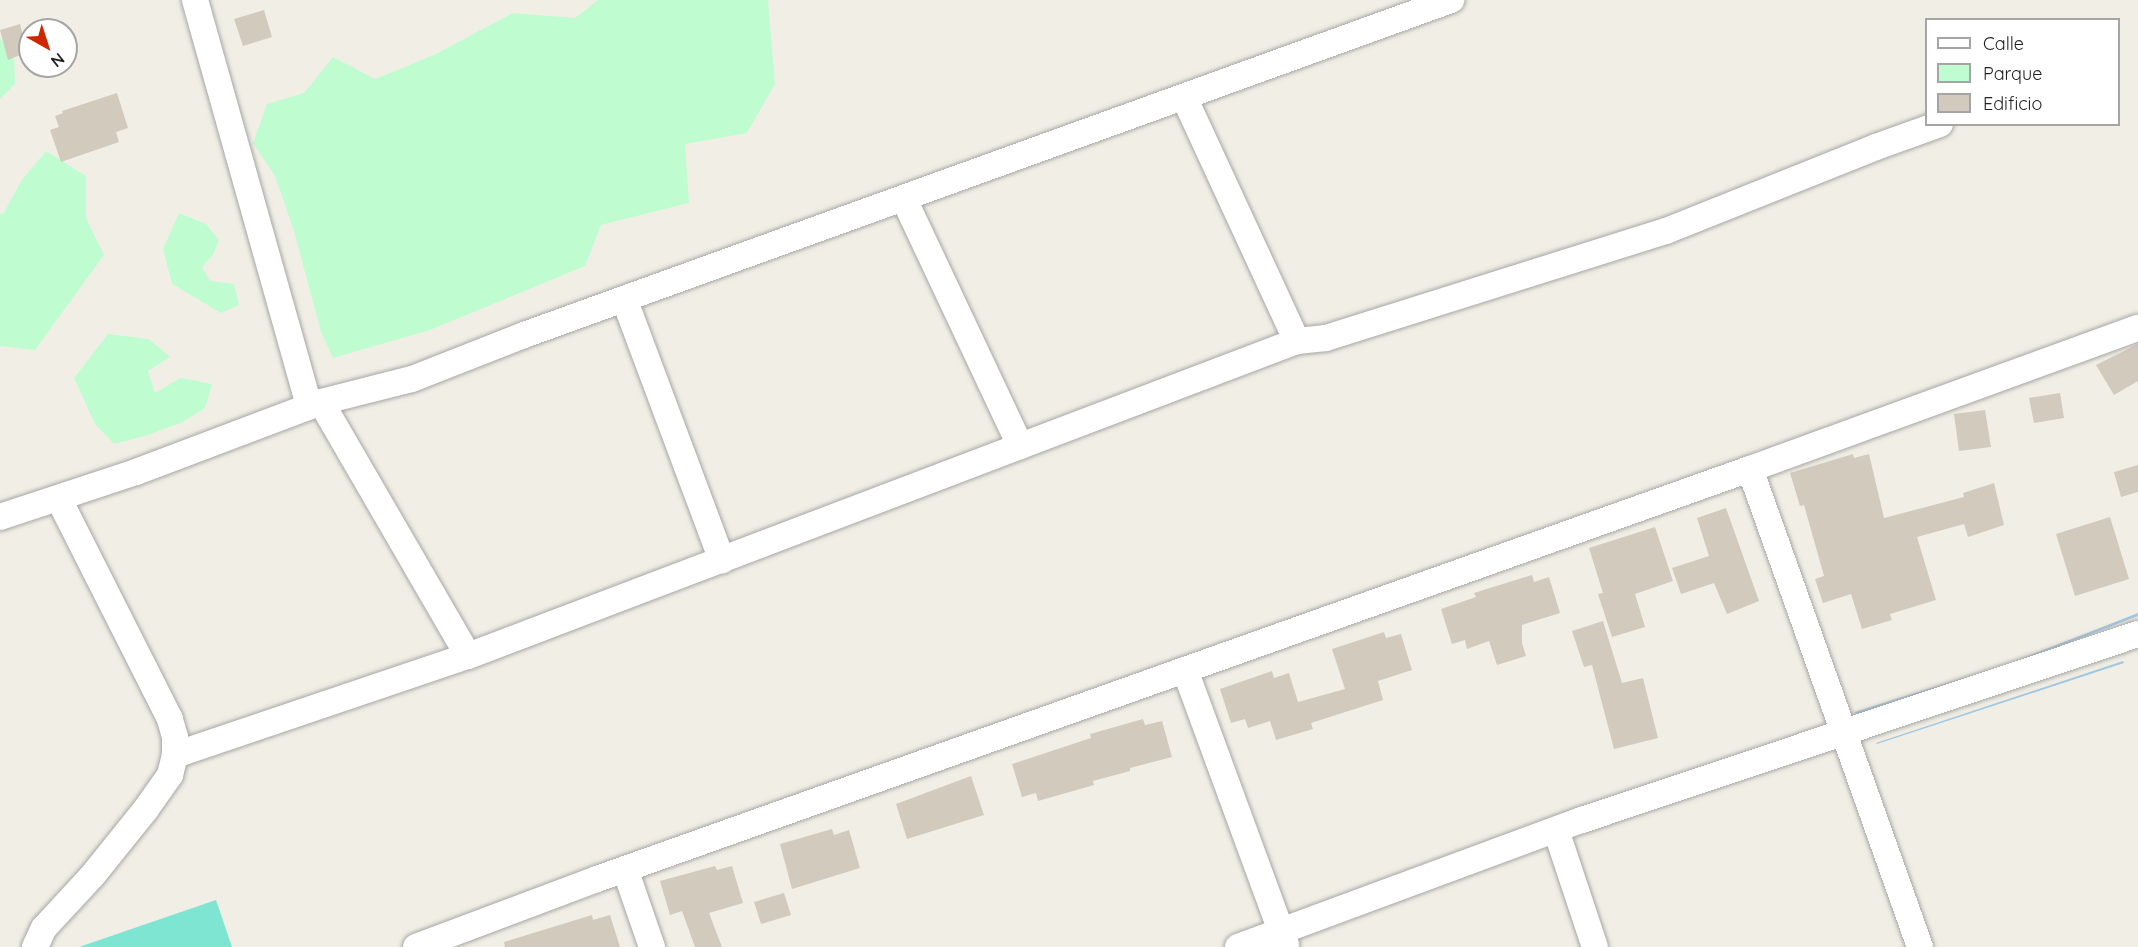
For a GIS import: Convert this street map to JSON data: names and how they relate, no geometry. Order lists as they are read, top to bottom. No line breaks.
{"legend":["Calle","Parque","Edificio"],"north":"bottom right"}
